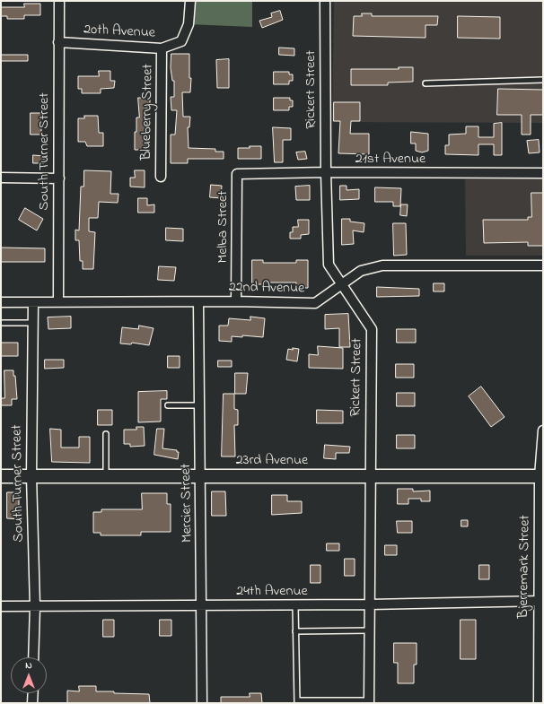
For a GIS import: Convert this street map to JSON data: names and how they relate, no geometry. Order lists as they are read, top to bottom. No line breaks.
{"streets":{"street":["20th Avenue","Rickert Street","Blueberry Street","South Turner Street","21st Avenue","Melba Street","22nd Avenue","23rd Avenue","Mercier Street","Bjerremark Street","24th Avenue"]},"crossings":[["20th Avenue","Blueberry Street"],["20th Avenue","South Turner Street"],["Rickert Street","21st Avenue"],["Rickert Street","22nd Avenue"],["Rickert Street","23rd Avenue"],["Rickert Street","24th Avenue"],["South Turner Street","22nd Avenue"],["South Turner Street","23rd Avenue"],["South Turner Street","24th Avenue"],["21st Avenue","Melba Street"],["Melba Street","22nd Avenue"],["22nd Avenue","Mercier Street"],["23rd Avenue","Mercier Street"],["23rd Avenue","Bjerremark Street"],["Mercier Street","24th Avenue"],["Bjerremark Street","24th Avenue"]],"north":"top"}
